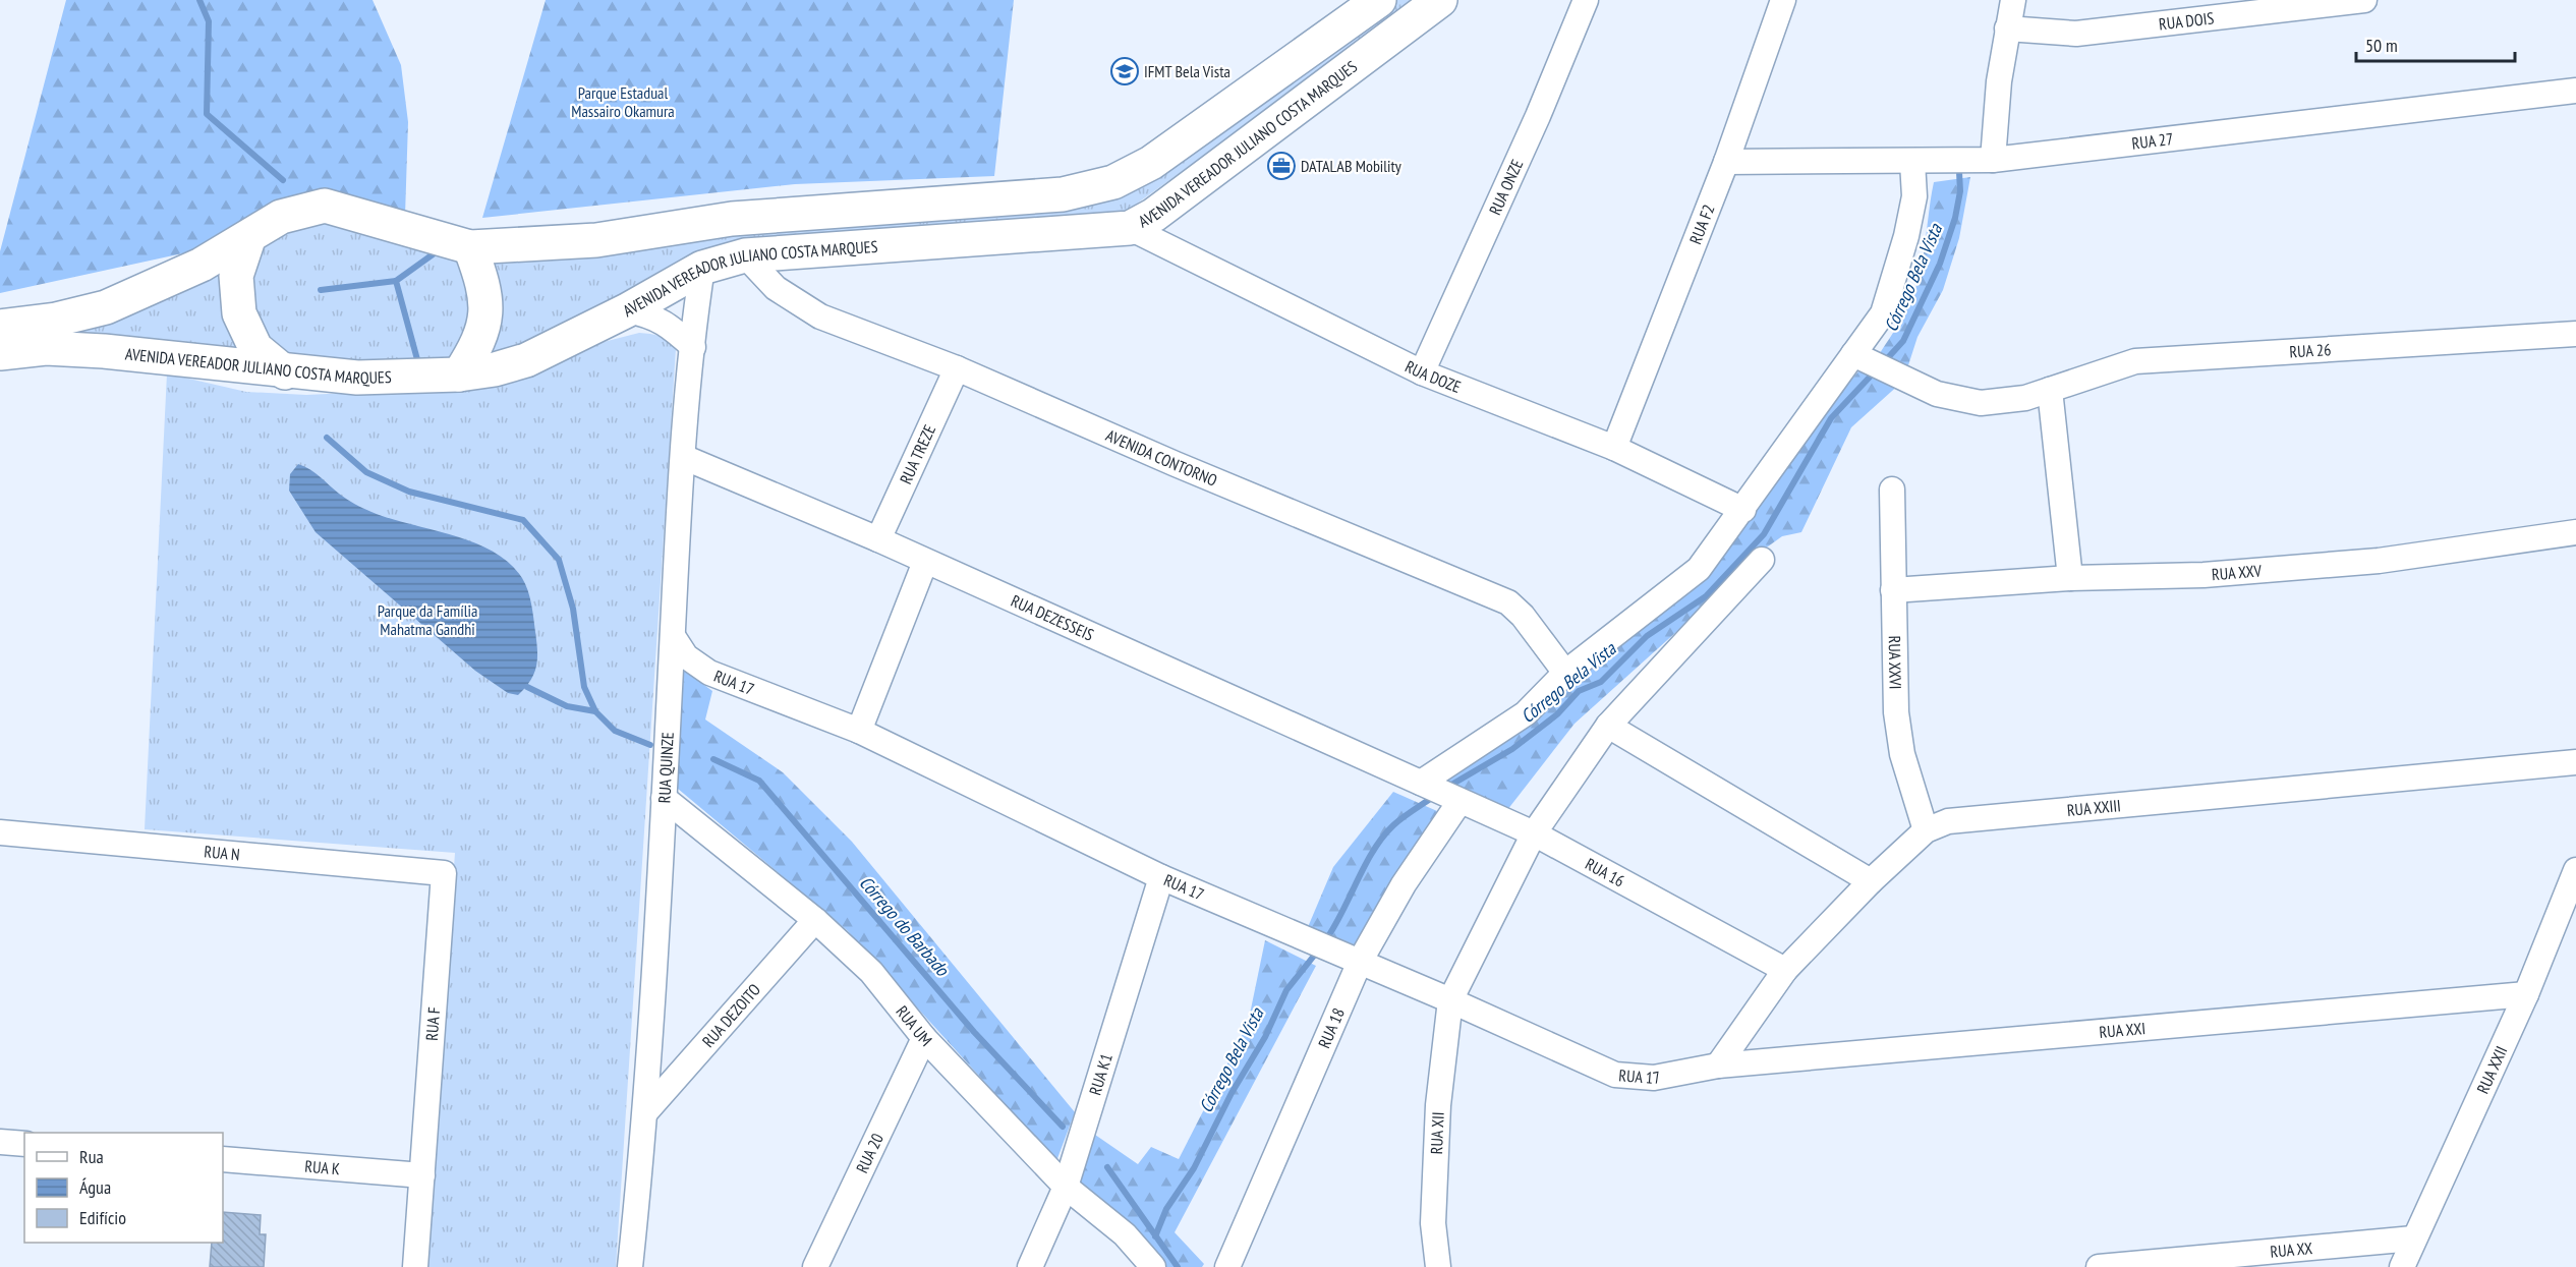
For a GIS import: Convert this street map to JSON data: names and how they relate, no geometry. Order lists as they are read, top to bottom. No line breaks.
{"streets":{"main road":["AVENIDA VEREADOR JULIANO COSTA MARQUES"],"street":["RUA DOIS","RUA 27","RUA ONZE","RUA F2","RUA 26","RUA DOZE","RUA TREZE","AVENIDA CONTORNO","RUA XXV","RUA DEZESSEIS","RUA XXVI","RUA 17","RUA QUINZE","RUA XXIII","RUA N","RUA 16","RUA DEZOITO","RUA F","RUA UM","RUA 18","RUA XXI","RUA XXII","RUA K1","RUA XII","RUA 20","RUA K","RUA XX"]},"crossings":[["RUA 27","RUA F2"],["AVENIDA VEREADOR JULIANO COSTA MARQUES","RUA DOZE"],["AVENIDA VEREADOR JULIANO COSTA MARQUES","AVENIDA CONTORNO"],["AVENIDA VEREADOR JULIANO COSTA MARQUES","RUA QUINZE"],["RUA ONZE","RUA DOZE"],["RUA F2","RUA DOZE"],["RUA TREZE","AVENIDA CONTORNO"],["RUA TREZE","RUA DEZESSEIS"],["RUA XXV","RUA XXVI"],["RUA DEZESSEIS","RUA QUINZE"],["RUA DEZESSEIS","RUA 16"],["RUA XXVI","RUA XXIII"],["RUA 17","RUA QUINZE"],["RUA 17","RUA XXIII"],["RUA 17","RUA 18"],["RUA 17","RUA XXI"],["RUA 17","RUA K1"],["RUA 17","RUA XII"],["RUA QUINZE","RUA DEZOITO"],["RUA QUINZE","RUA UM"],["RUA XXIII","RUA 16"],["RUA XXIII","RUA XXI"],["RUA N","RUA F"],["RUA 16","RUA 18"],["RUA DEZOITO","RUA UM"],["RUA F","RUA K"],["RUA UM","RUA K1"],["RUA UM","RUA 20"],["RUA XXI","RUA XXII"],["RUA XXII","RUA XX"]],"water":["Córrego Bela Vista","Córrego do Barbado"],"parks":["Parque Estadual Massairo Okamura","Parque da Família Mahatma Gandhi"],"places":{"school or university":["IFMT Bela Vista"],"office":["DATALAB Mobility"]},"legend":["Rua","Água","Edifício"],"scale_bar":"50 m"}
